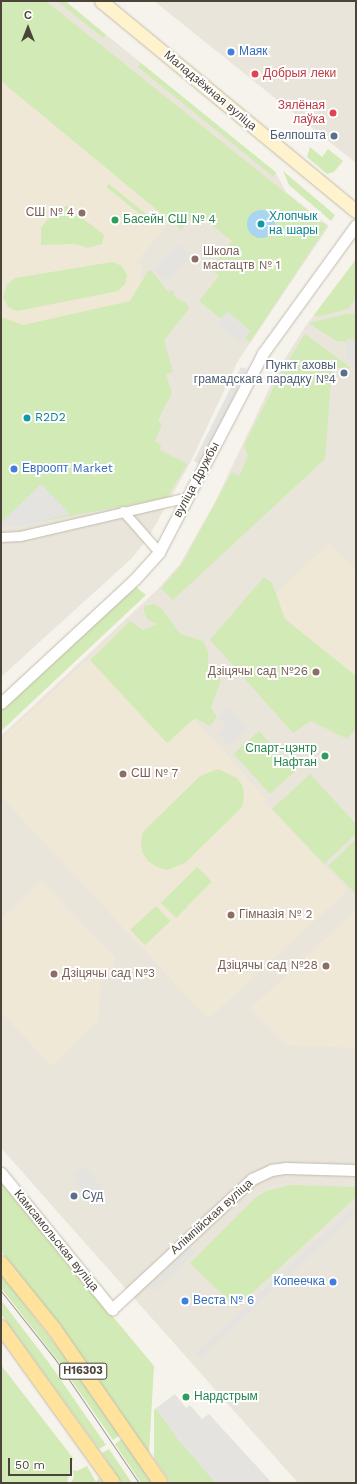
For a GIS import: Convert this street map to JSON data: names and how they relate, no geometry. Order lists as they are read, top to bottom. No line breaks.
{"streets":{"main road":["Маладзёжная вуліца","Н16303"],"street":["вуліца Дружбы","Алімпійская вуліца","Камсамольская вуліца"]},"crossings":[["Алімпійская вуліца","Камсамольская вуліца"]],"places":["Маяк","Добрыя леки","Зялёная лаўка","Белпошта","СШ № 4","Басейн СШ № 4","Хлопчык на шары","Школа мастацтв № 1","Пункт аховы грамадскага парадку №4","R2D2","Евроопт Market","Дзіцячы сад №26","Спарт-цэнтр Нафтан","СШ № 7","Гімназія № 2","Дзіцячы сад №28","Дзіцячы сад №3","Суд","Копеечка","Веста № 6","Нардстрым"],"scale_bar":"50 m","north":"top"}
